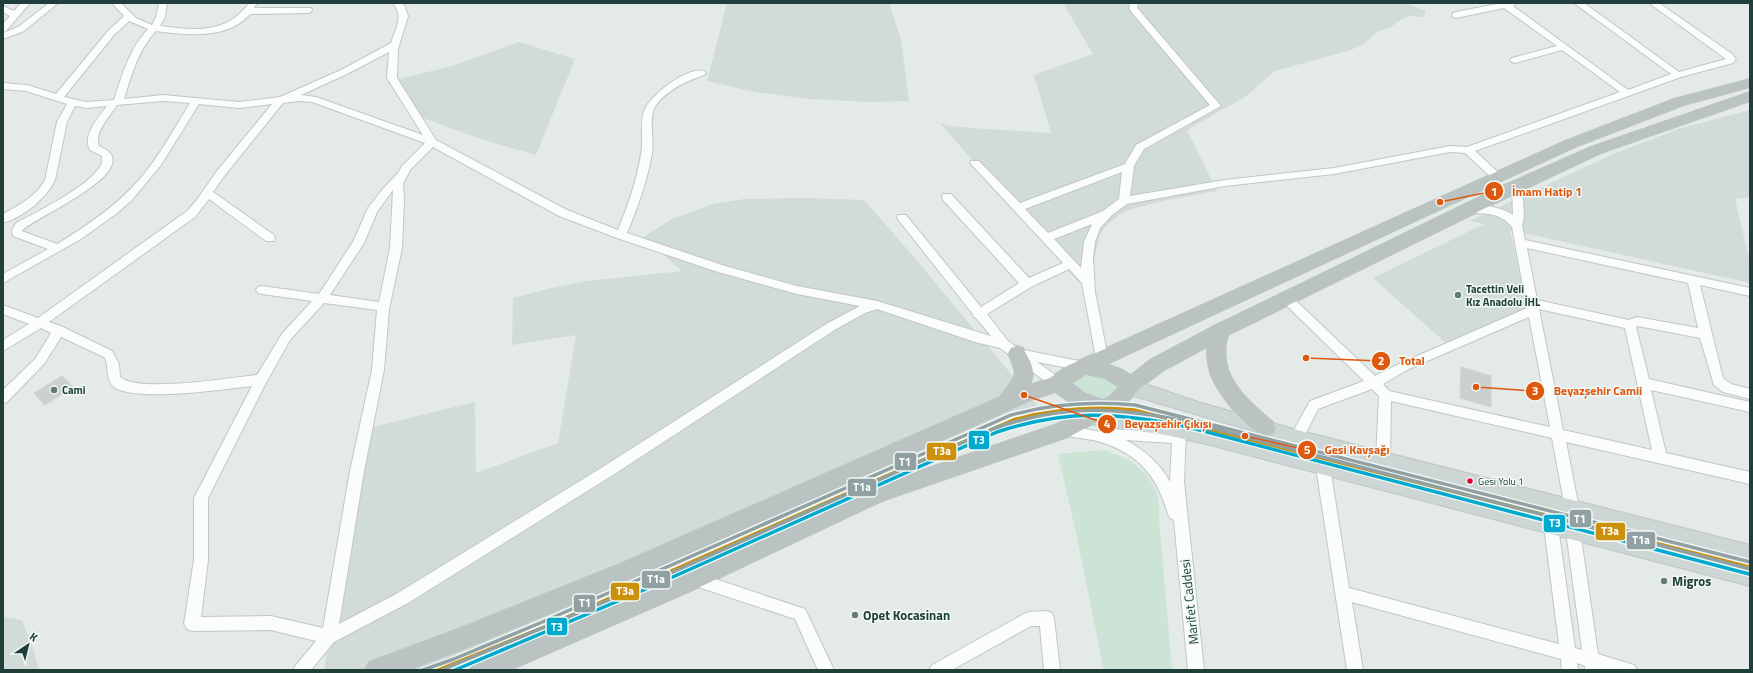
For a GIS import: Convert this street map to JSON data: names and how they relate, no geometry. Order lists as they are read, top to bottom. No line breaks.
{"streets":{"street":["Marifet Caddesi"]},"places":["İmam Hatip 1","Tacettin Veli Kız Anadolu İHL","Total","Beyazşehir Camii","Cami","Beyazşehir Çıkışı","Gesi Kavşağı","Gesi Yolu 1","Migros","Opet Kocasinan"],"lines":["transit line T1","transit line T3a","transit line T1a","transit line T3"],"north":"top right"}
